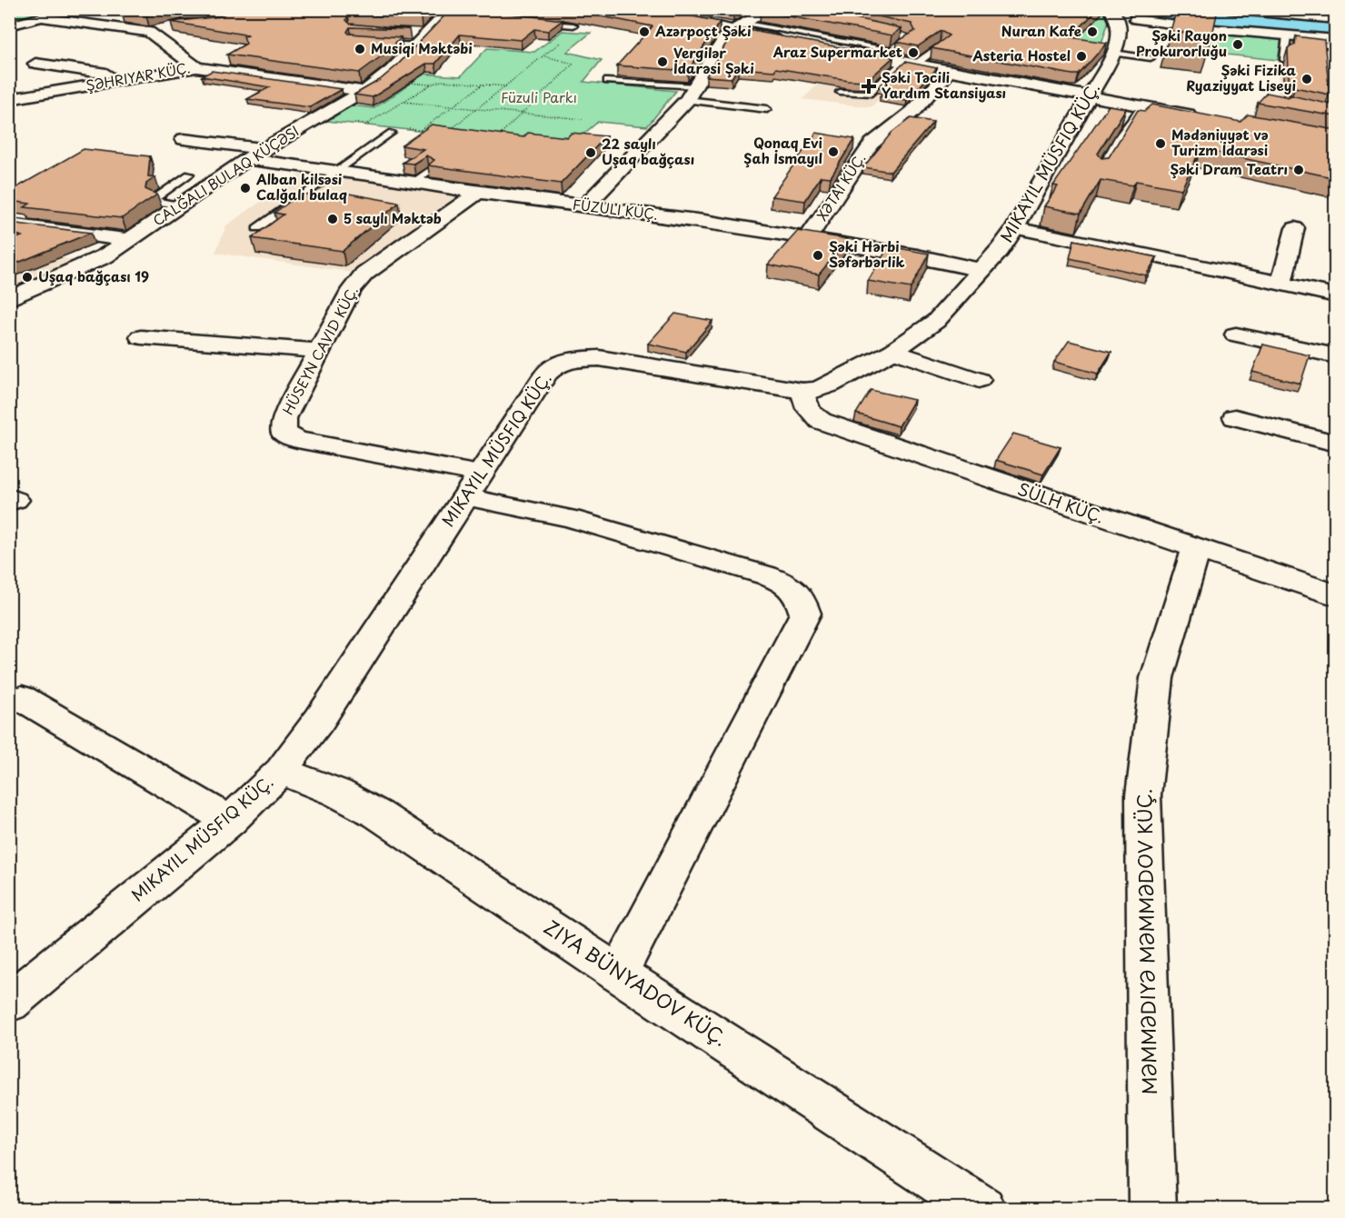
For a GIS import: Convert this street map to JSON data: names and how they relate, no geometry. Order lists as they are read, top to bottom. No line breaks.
{"streets":{"street":["ŞƏHRIYAR KÜÇ.","XƏTAI KÜÇ.","FÜZULI KÜÇ.","HÜSEYN CAVID KÜÇ.","SÜLH KÜÇ.","MƏMMƏDIYƏ MƏMMƏDOV KÜÇ.","ZIYA BÜNYADOV KÜÇ."]},"crossings":[["XƏTAI KÜÇ.","FÜZULI KÜÇ."],["FÜZULI KÜÇ.","HÜSEYN CAVID KÜÇ."],["SÜLH KÜÇ.","MƏMMƏDIYƏ MƏMMƏDOV KÜÇ."]],"parks":["Füzuli Parkı"],"places":{"other":["Azərpoçt Şəki","Nuran Kafe","Şəki Rayon Prokurorluğu","Musiqi Məktəbi","Araz Supermarket","Asteria Hostel","Vergilər İdarəsi Şəki","Şəki Fizika Ryaziyyat Liseyi","Mədəniyyət və Turizm İdarəsi","Qonaq Evi Şah İsmayıl","22 saylı Uşaq bağçası","Şəki Dram Teatrı","Alban kilsəsi Calğalı bulaq","5 saylı Məktəb","Şəki Hərbi Səfərbərlik","Uşaq bağçası 19"],"health":["Şəki Təcili Yardım Stansiyası"]}}
